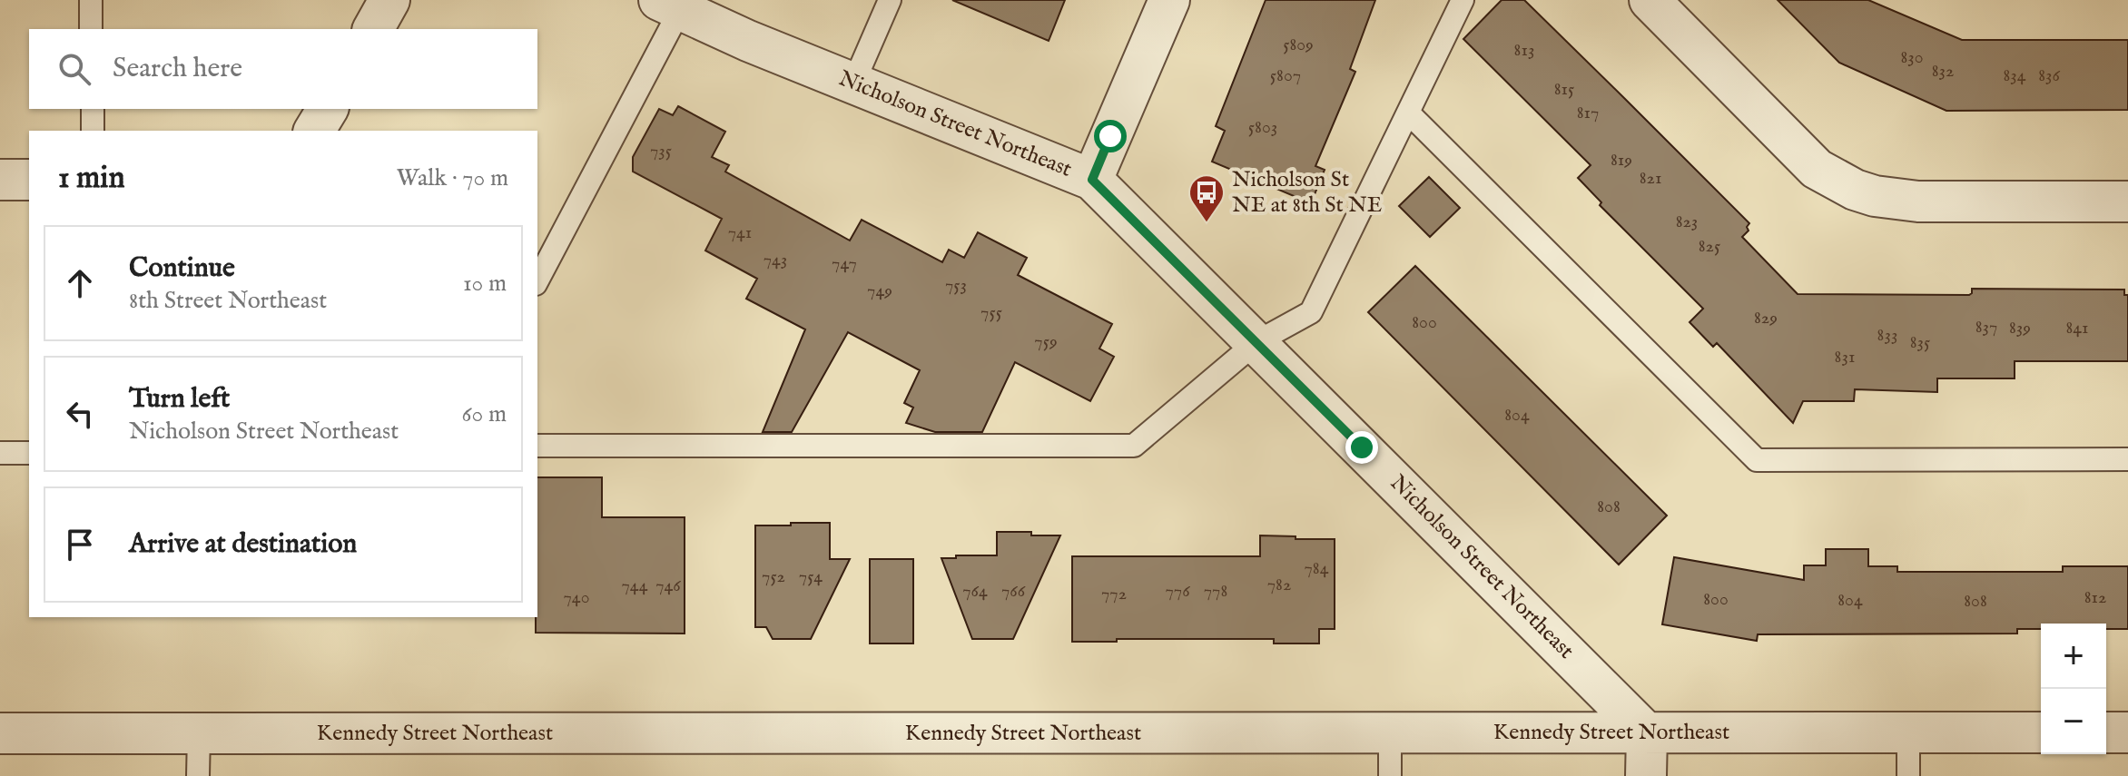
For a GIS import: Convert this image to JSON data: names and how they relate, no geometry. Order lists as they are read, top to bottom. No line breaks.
{"streets":{"street":["Nicholson Street Northeast","Kennedy Street Northeast"]},"crossings":[["Nicholson Street Northeast","Kennedy Street Northeast"]],"places":{"bus stop":["Nicholson St NE at 8th St NE"]},"house_numbers":["5809","813","830","832","5807","834","836","815","817","5803","735","819","821","823","741","825","743","747","753","749","755","829","800","837","839","841","833","759","835","831","804","808","784","752","754","782","744","746","764","766","776","778","772","740","812","800","804","808"],"page":{"search":"Search here","heading":["1 min","Walk · 70 m"],"list":[["Continue","8th Street Northeast","10 m"],["Turn left","Nicholson Street Northeast","60 m"],"Arrive at destination"],"map_buttons":["+","−"]}}
